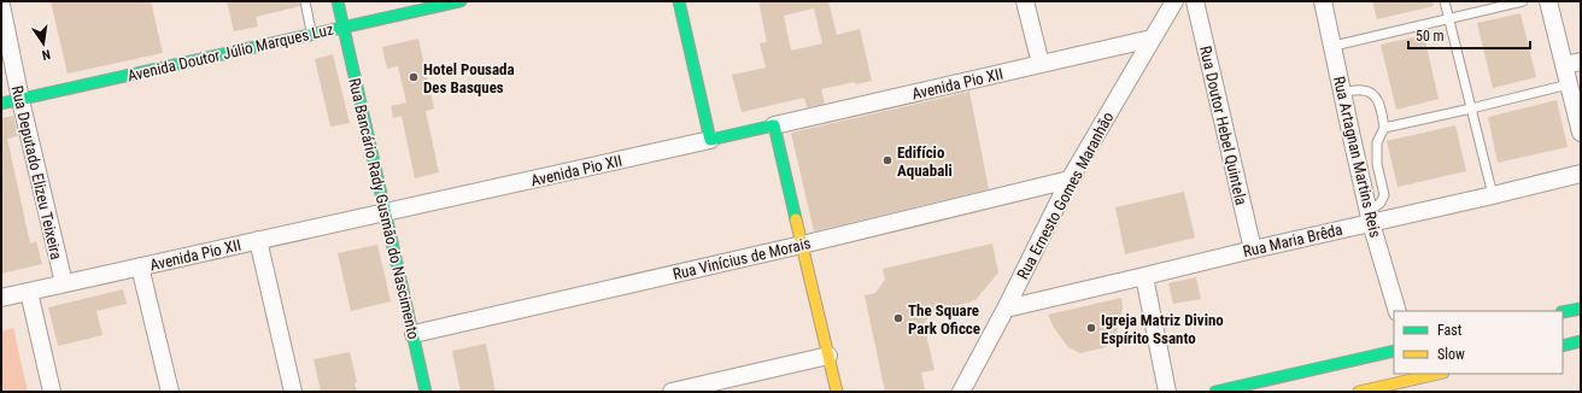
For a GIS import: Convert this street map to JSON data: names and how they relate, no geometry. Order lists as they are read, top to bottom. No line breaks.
{"streets":{"street":["Avenida Doutor Júlio Marques Luz","Avenida Pio XII","Rua Doutor Hebel Quintela","Rua Artagnan Martins Reis","Rua Deputado Elizeu Teixeira","Rua Ernesto Gomes Maranhão","Rua Bancário Rady Gusmão do Nascimento","Rua Maria Brêda","Rua Vinícius de Morais"]},"crossings":[["Avenida Doutor Júlio Marques Luz","Rua Deputado Elizeu Teixeira"],["Avenida Doutor Júlio Marques Luz","Rua Bancário Rady Gusmão do Nascimento"],["Avenida Pio XII","Rua Deputado Elizeu Teixeira"],["Avenida Pio XII","Rua Ernesto Gomes Maranhão"],["Avenida Pio XII","Rua Bancário Rady Gusmão do Nascimento"],["Rua Doutor Hebel Quintela","Rua Maria Brêda"],["Rua Artagnan Martins Reis","Rua Maria Brêda"],["Rua Ernesto Gomes Maranhão","Rua Maria Brêda"],["Rua Ernesto Gomes Maranhão","Rua Vinícius de Morais"],["Rua Bancário Rady Gusmão do Nascimento","Rua Vinícius de Morais"]],"places":["Hotel Pousada Des Basques","Edifício Aquabali","The Square Park Oficce","Igreja Matriz Divino Espírito Ssanto"],"legend":["Fast","Slow"],"scale_bar":"50 m","north":"bottom"}
